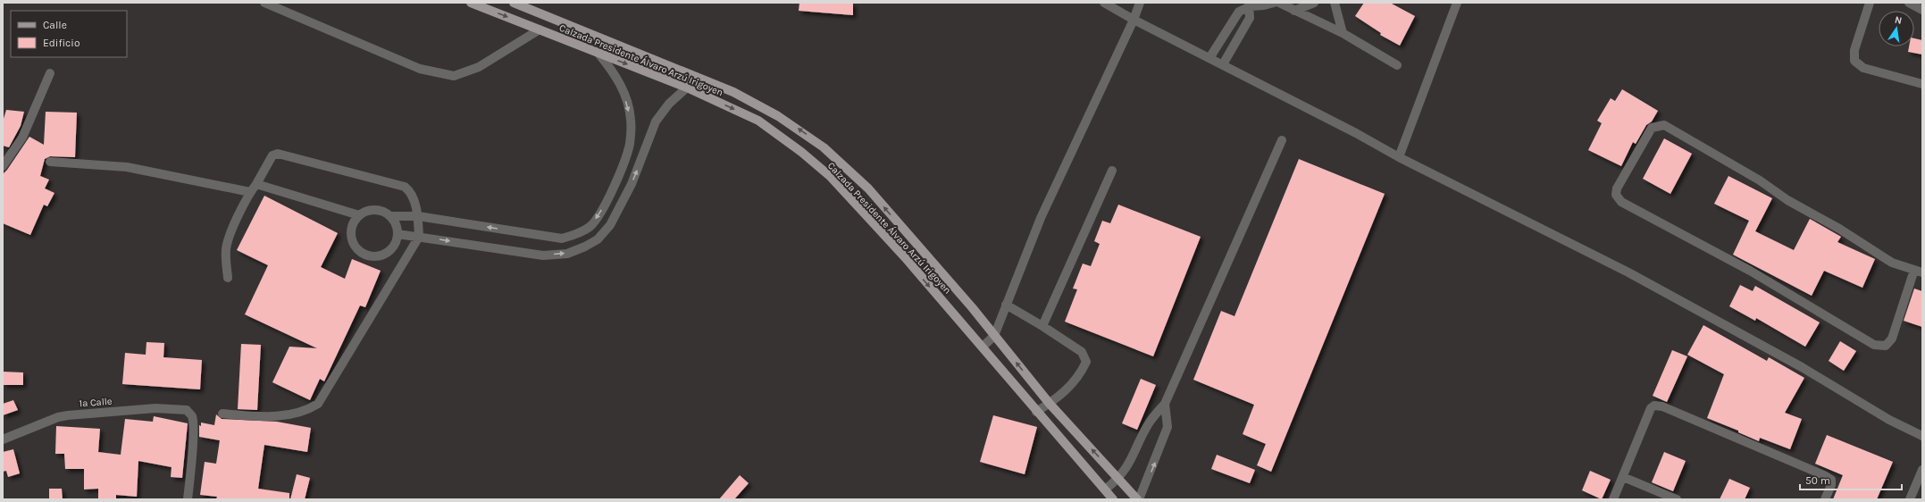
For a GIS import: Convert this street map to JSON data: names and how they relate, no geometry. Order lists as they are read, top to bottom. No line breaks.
{"streets":{"main road":["Calzada Presidente Álvaro Arzú Irigoyen"],"street":["1a Calle"]},"legend":["Calle","Edificio"],"scale_bar":"50 m","north":"top"}
